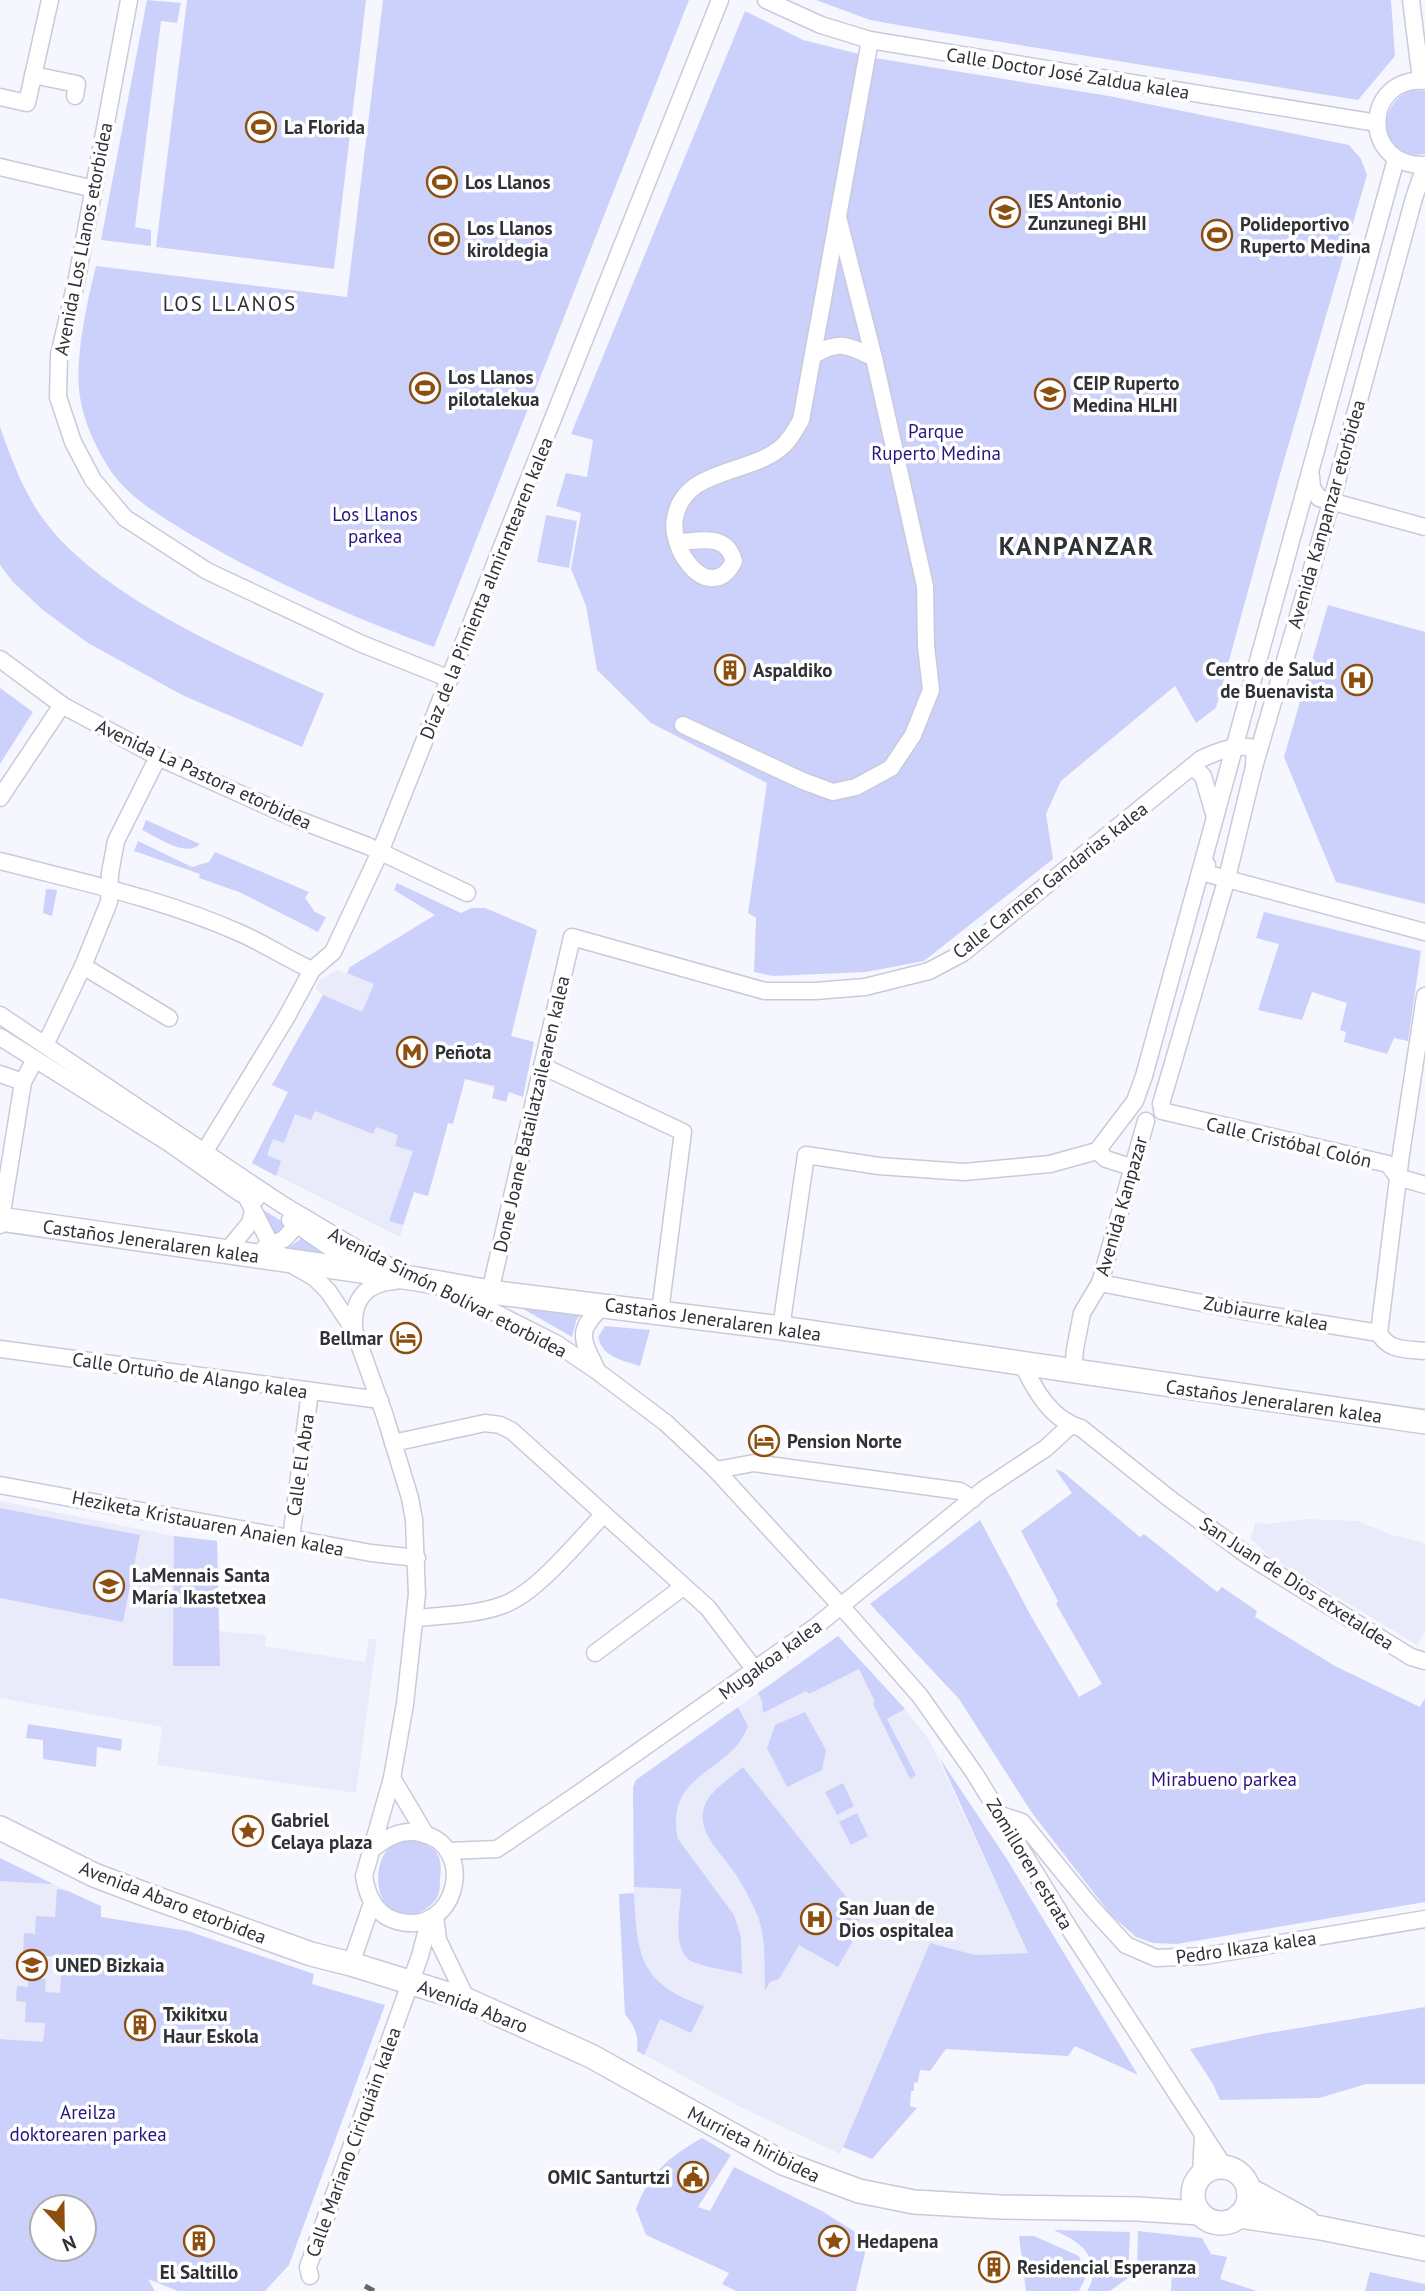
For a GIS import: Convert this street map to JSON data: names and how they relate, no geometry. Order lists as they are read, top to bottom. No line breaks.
{"streets":{"street":["Calle Doctor José Zaldua kalea","Avenida Los Llanos etorbidea","Avenida Kanpanzar etorbidea","Díaz de la Pimienta almirantearen kalea","Avenida La Pastora etorbidea","Calle Carmen Gandarias kalea","Done Joane Batailatzailearen kalea","Calle Cristóbal Colón","Avenida Kanpazar","Castaños Jeneralaren kalea","Avenida Simón Bolívar etorbidea","Zubiaurre kalea","Calle Ortuño de Alango kalea","Calle El Abra","Heziketa Kristauaren Anaien kalea","San Juan de Dios etxetaldea","Mugakoa kalea","Zomilloren estrata","Avenida Abaro etorbidea","Pedro Ikaza kalea","Avenida Abaro","Calle Mariano Ciriquiáin kalea","Murrieta hiribidea"]},"crossings":[["Avenida Los Llanos etorbidea","Díaz de la Pimienta almirantearen kalea"],["Avenida Kanpanzar etorbidea","Calle Carmen Gandarias kalea"],["Avenida Kanpanzar etorbidea","Calle Cristóbal Colón"],["Avenida Kanpanzar etorbidea","Avenida Kanpazar"],["Díaz de la Pimienta almirantearen kalea","Avenida La Pastora etorbidea"],["Díaz de la Pimienta almirantearen kalea","Avenida Simón Bolívar etorbidea"],["Calle Carmen Gandarias kalea","Done Joane Batailatzailearen kalea"],["Done Joane Batailatzailearen kalea","Castaños Jeneralaren kalea"],["Calle Cristóbal Colón","Avenida Kanpazar"],["Avenida Kanpazar","Castaños Jeneralaren kalea"],["Avenida Kanpazar","Zubiaurre kalea"],["Castaños Jeneralaren kalea","Avenida Simón Bolívar etorbidea"],["Castaños Jeneralaren kalea","San Juan de Dios etxetaldea"],["Avenida Simón Bolívar etorbidea","Mugakoa kalea"],["Avenida Simón Bolívar etorbidea","Zomilloren estrata"],["Calle Ortuño de Alango kalea","Calle El Abra"],["Calle El Abra","Heziketa Kristauaren Anaien kalea"],["San Juan de Dios etxetaldea","Mugakoa kalea"],["Mugakoa kalea","Zomilloren estrata"],["Mugakoa kalea","Calle Mariano Ciriquiáin kalea"],["Zomilloren estrata","Pedro Ikaza kalea"],["Zomilloren estrata","Murrieta hiribidea"],["Avenida Abaro etorbidea","Avenida Abaro"],["Avenida Abaro","Calle Mariano Ciriquiáin kalea"],["Avenida Abaro","Murrieta hiribidea"]],"districts":["LOS LLANOS","KANPANZAR"],"parks":["Parque Ruperto Medina","Los Llanos parkea","Mirabueno parkea","Areilza doktorearen parkea"],"places":{"sports":["La Florida","Los Llanos","Polideportivo Ruperto Medina","Los Llanos kiroldegia","Los Llanos pilotalekua"],"school or university":["IES Antonio Zunzunegi BHI","CEIP Ruperto Medina HLHI","LaMennais Santa María Ikastetxea","UNED Bizkaia"],"building":["Aspaldiko","Txikitxu Haur Eskola","El Saltillo","Residencial Esperanza"],"hospital":["Centro de Salud de Buenavista","San Juan de Dios ospitalea"],"metro station":["Peñota"],"hotel":["Bellmar","Pension Norte"],"place":["Gabriel Celaya plaza","Hedapena"],"public building":["OMIC Santurtzi"]},"north":"bottom"}
